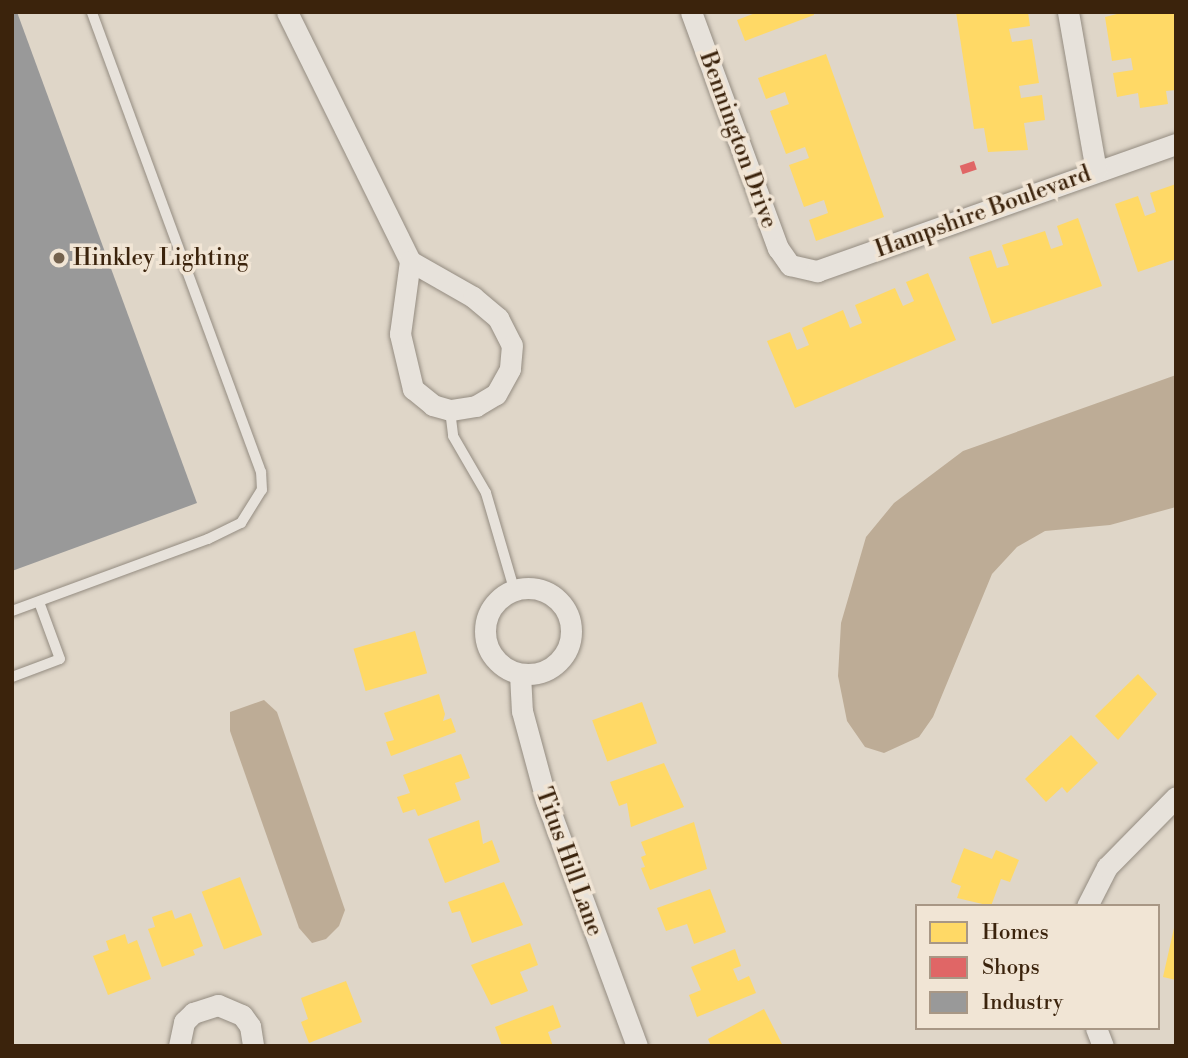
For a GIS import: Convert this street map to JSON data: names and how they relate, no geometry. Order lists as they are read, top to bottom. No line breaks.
{"streets":{"street":["Bennington Drive","Hampshire Boulevard","Titus Hill Lane"]},"crossings":[["Bennington Drive","Hampshire Boulevard"]],"places":["Hinkley Lighting"],"legend":["Homes","Shops","Industry"]}
